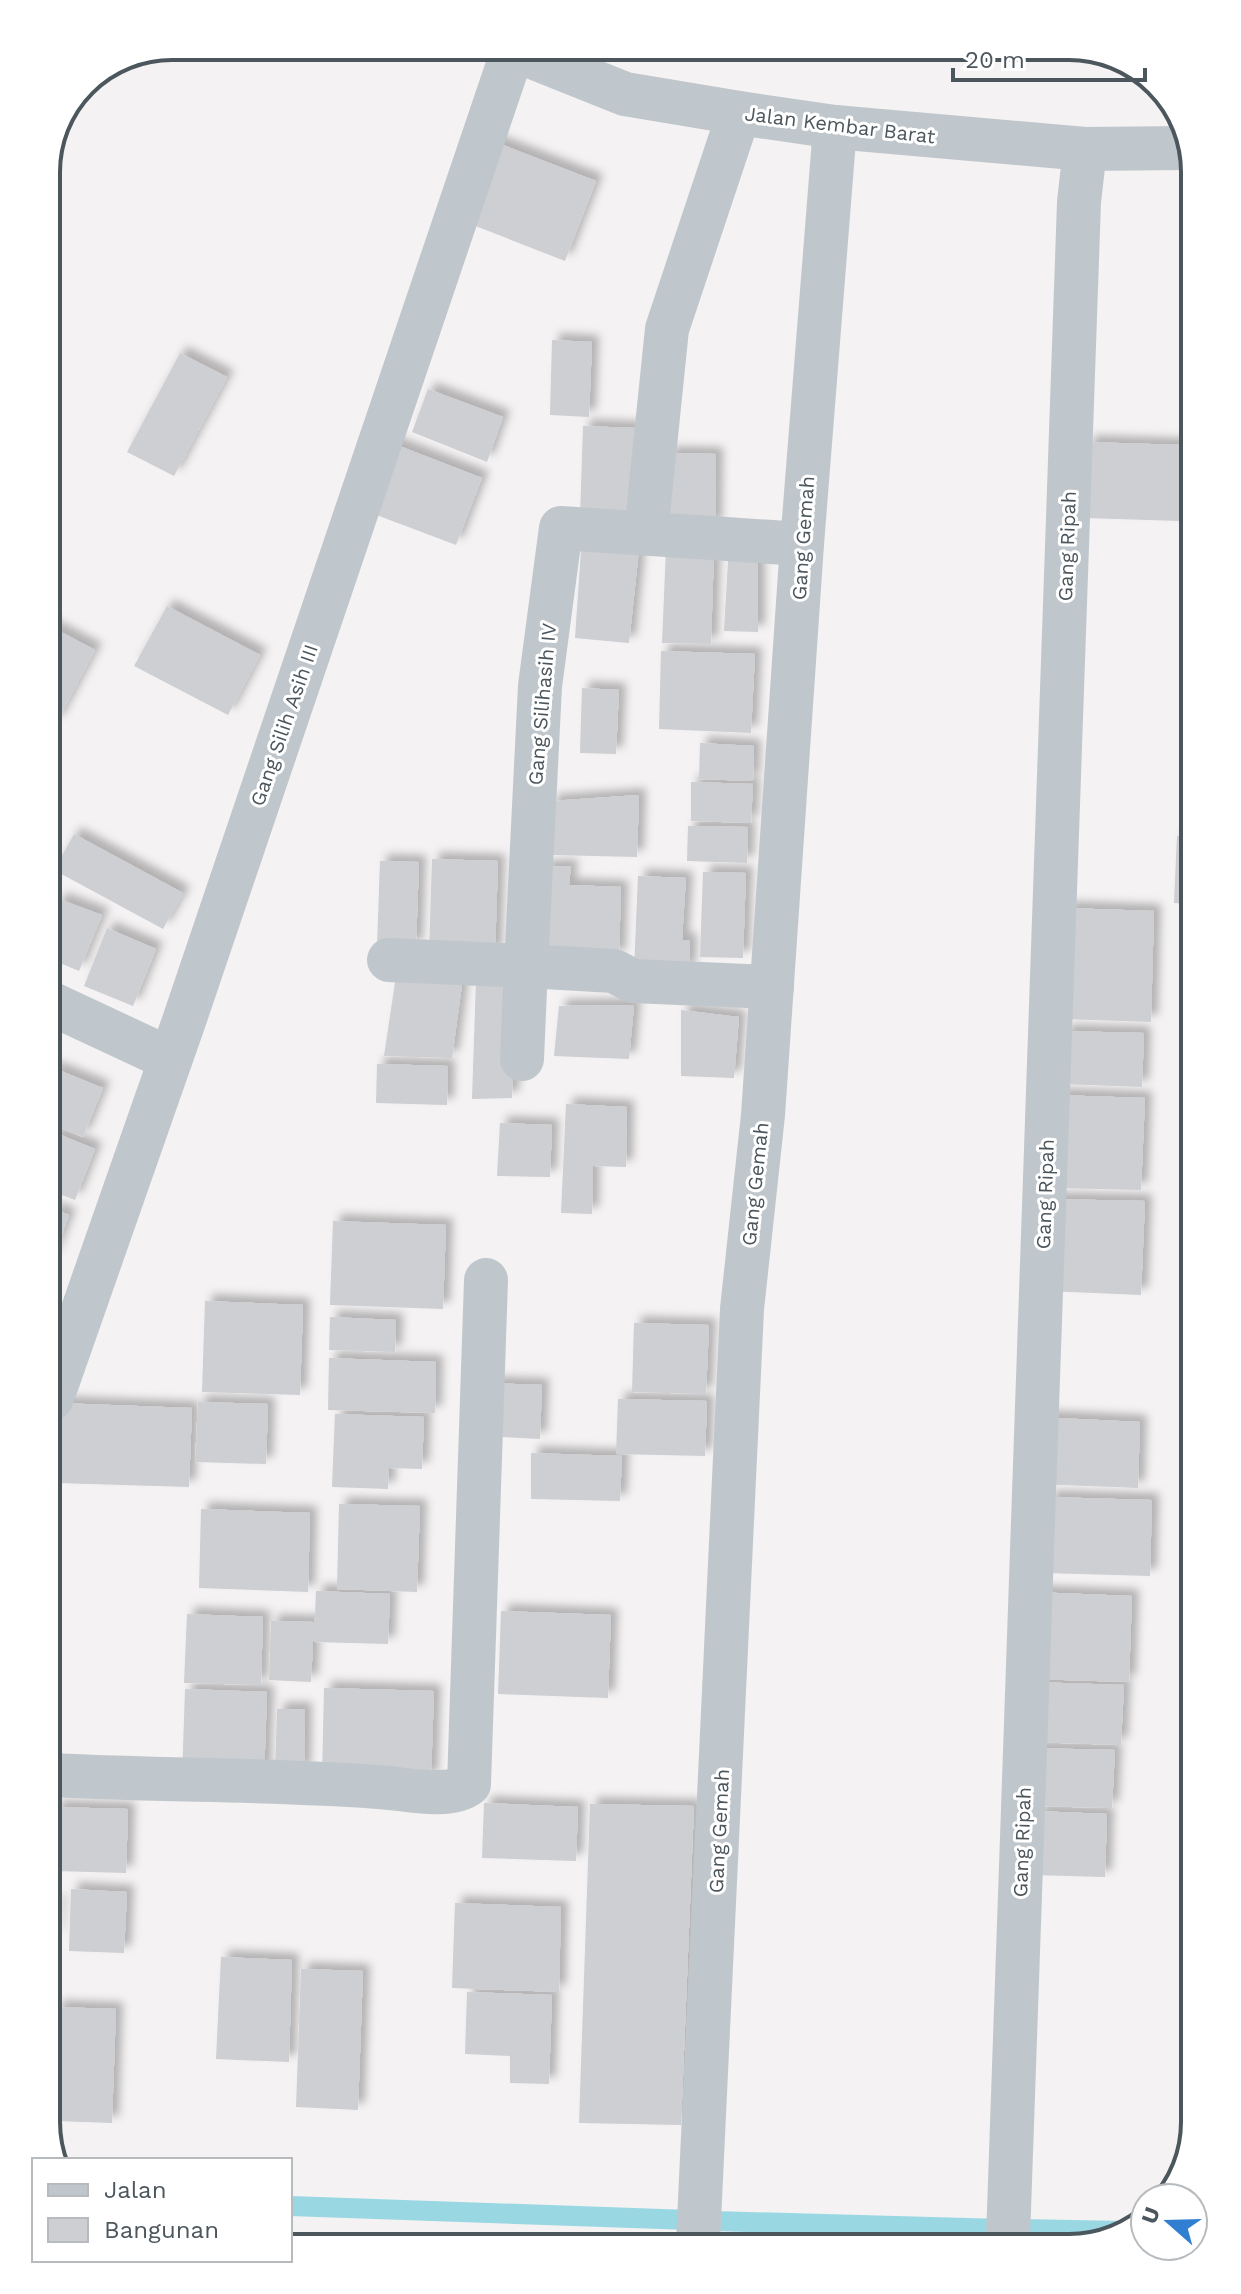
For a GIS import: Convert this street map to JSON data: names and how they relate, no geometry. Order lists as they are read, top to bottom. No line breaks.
{"streets":{"street":["Jalan Kembar Barat","Gang Gemah","Gang Ripah","Gang Silihasih IV","Gang Silih Asih III"]},"crossings":[["Jalan Kembar Barat","Gang Gemah"],["Jalan Kembar Barat","Gang Ripah"],["Gang Gemah","Gang Silihasih IV"]],"legend":["Jalan","Bangunan"],"scale_bar":"20 m","north":"left"}
